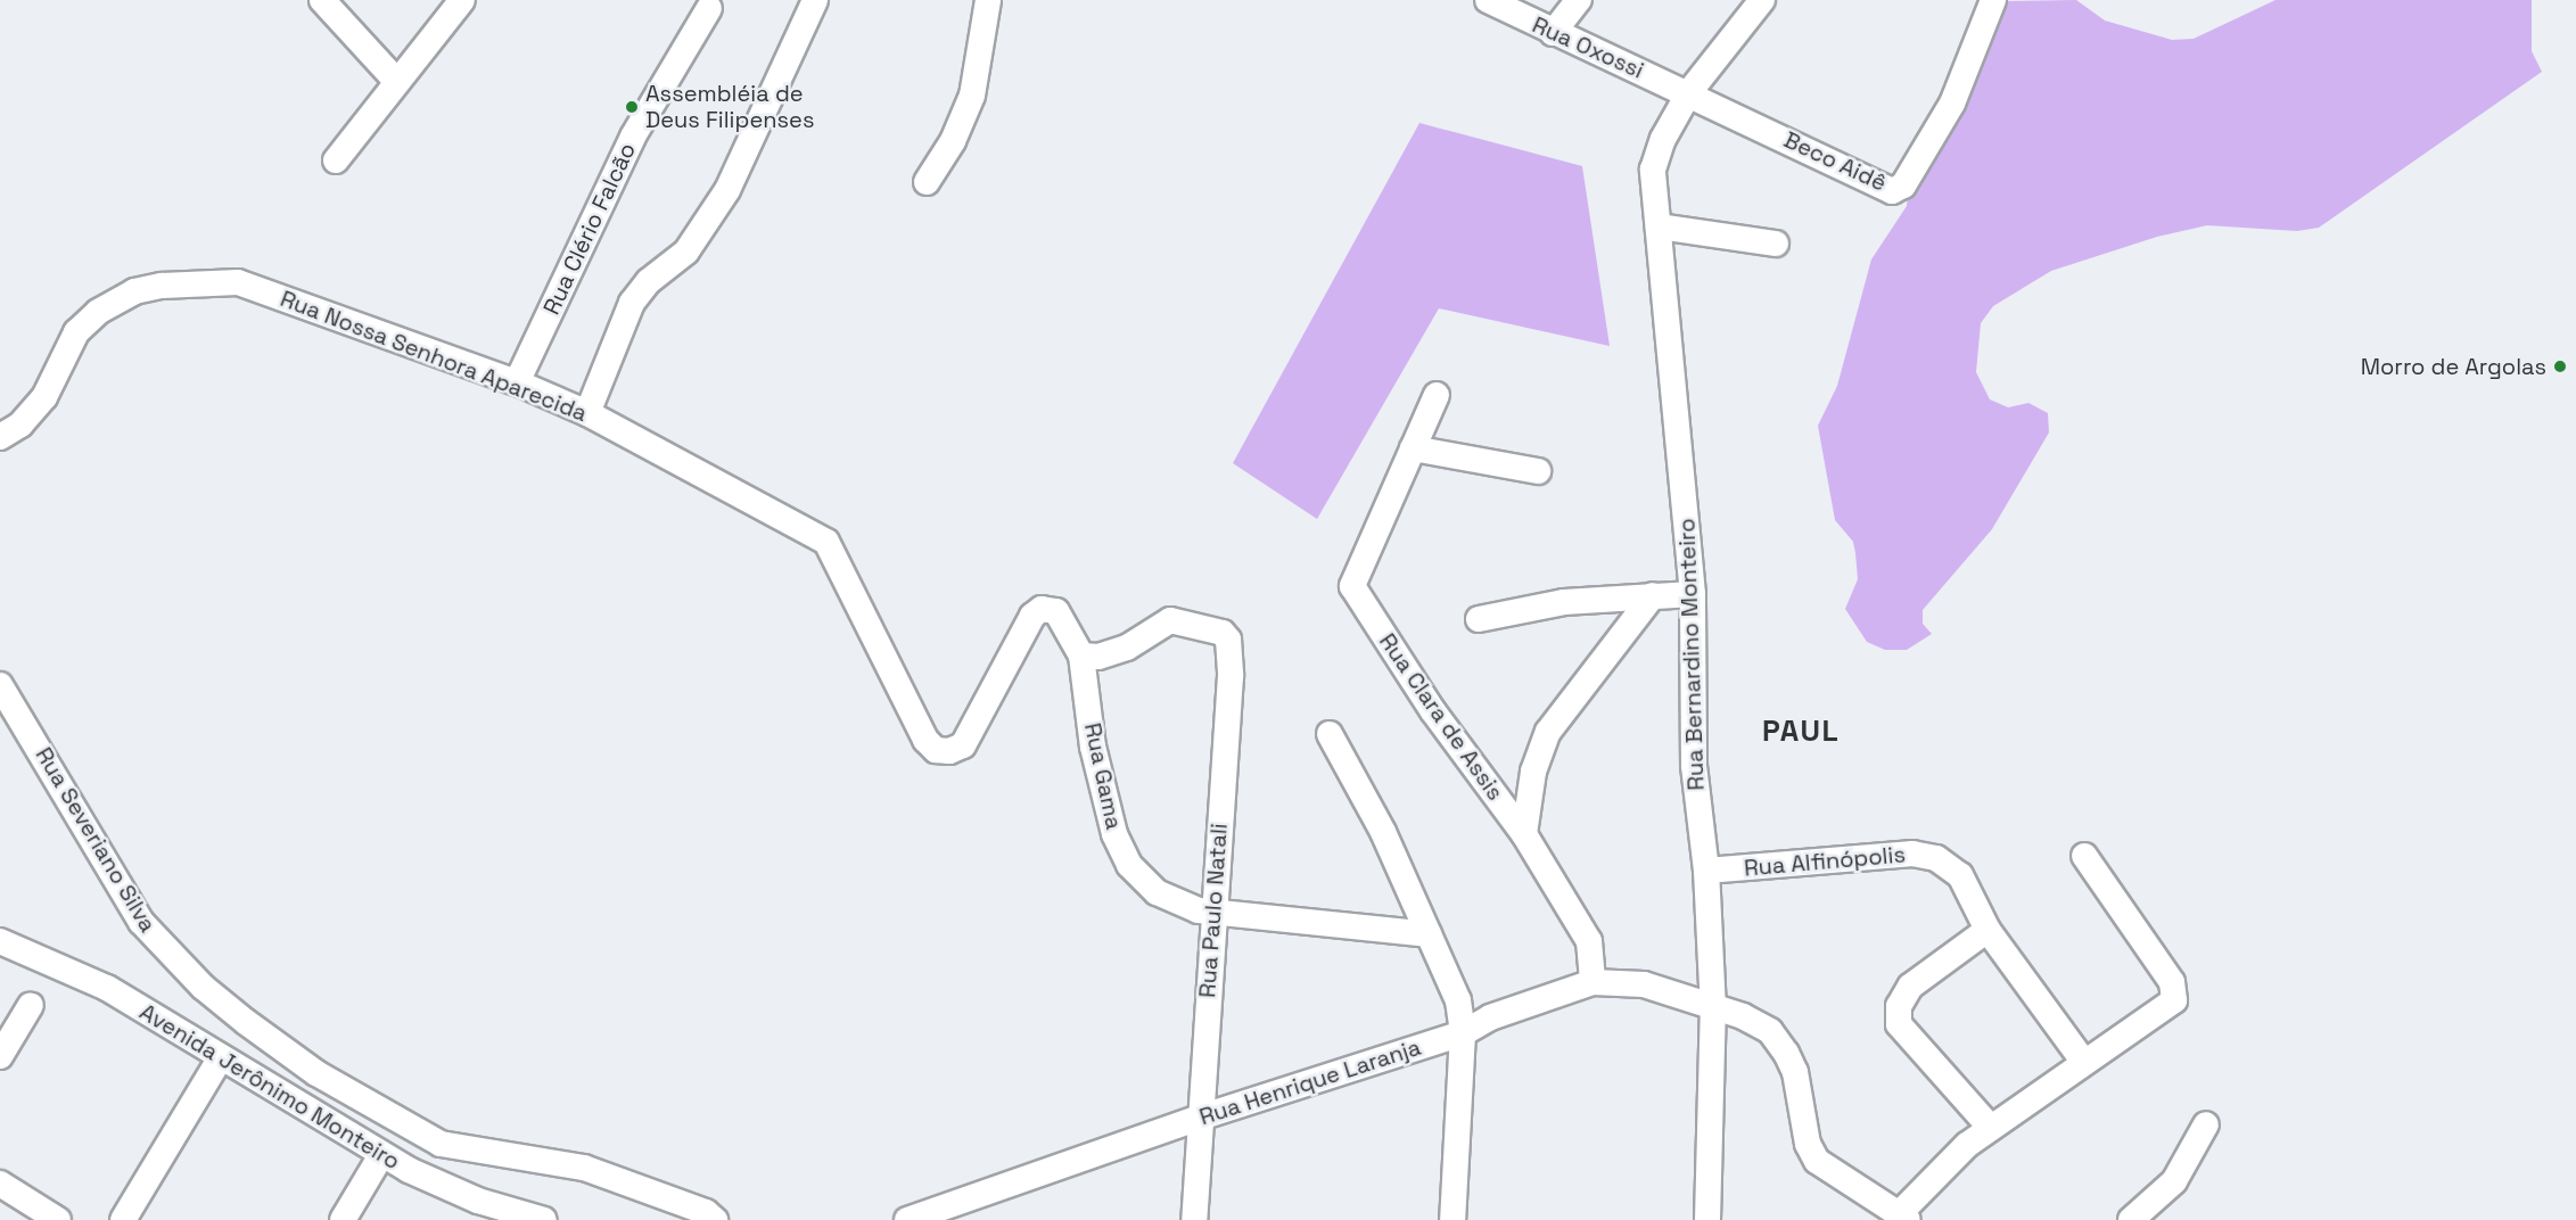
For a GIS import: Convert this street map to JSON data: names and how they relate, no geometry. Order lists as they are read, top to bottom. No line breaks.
{"streets":{"street":["Rua Oxossi","Beco Aidê","Rua Clério Falcão","Rua Nossa Senhora Aparecida","Rua Bernardino Monteiro","Rua Clara de Assis","Rua Gama","Rua Severiano Silva","Rua Alfinópolis","Rua Paulo Natali","Rua Henrique Laranja","Avenida Jerônimo Monteiro"]},"crossings":[["Rua Oxossi","Beco Aidê"],["Rua Oxossi","Rua Bernardino Monteiro"],["Beco Aidê","Rua Bernardino Monteiro"],["Rua Clério Falcão","Rua Nossa Senhora Aparecida"],["Rua Nossa Senhora Aparecida","Rua Gama"],["Rua Nossa Senhora Aparecida","Rua Paulo Natali"],["Rua Bernardino Monteiro","Rua Alfinópolis"],["Rua Bernardino Monteiro","Rua Henrique Laranja"],["Rua Clara de Assis","Rua Henrique Laranja"],["Rua Gama","Rua Paulo Natali"],["Rua Paulo Natali","Rua Henrique Laranja"]],"districts":["PAUL"],"places":["Assembléia de Deus Filipenses","Morro de Argolas"]}
